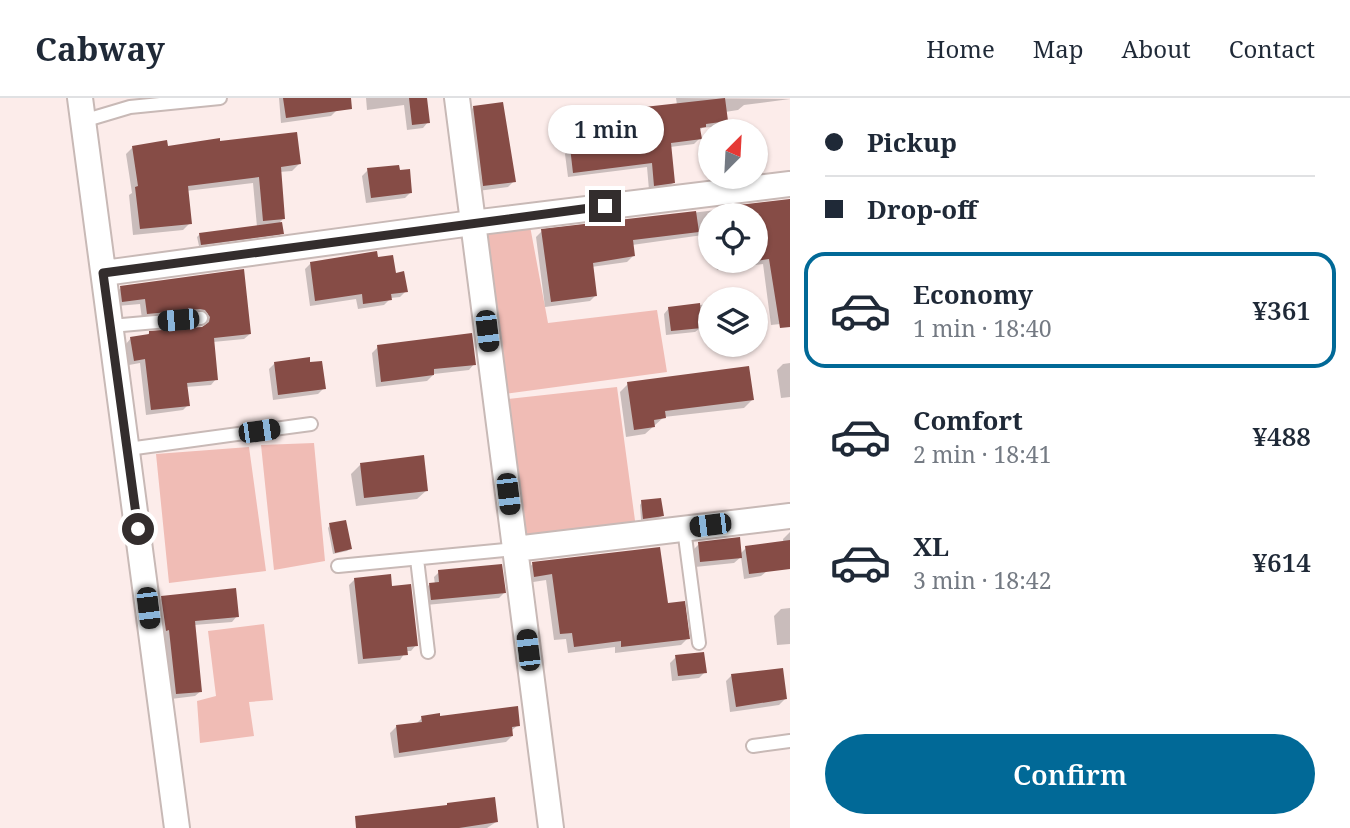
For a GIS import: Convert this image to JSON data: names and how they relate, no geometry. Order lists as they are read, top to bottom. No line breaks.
{"north":"top right","page":{"header":"Cabway","nav":["Home","Map","About","Contact"],"banner":["Pickup","Drop-off"],"bubble":"1 min","list":[{"name":"Economy","note":"1 min · 18:40","value":"¥361"},{"name":"Comfort","note":"2 min · 18:41","value":"¥488"},{"name":"XL","note":"3 min · 18:42","value":"¥614"}],"buttons":"Confirm"}}
